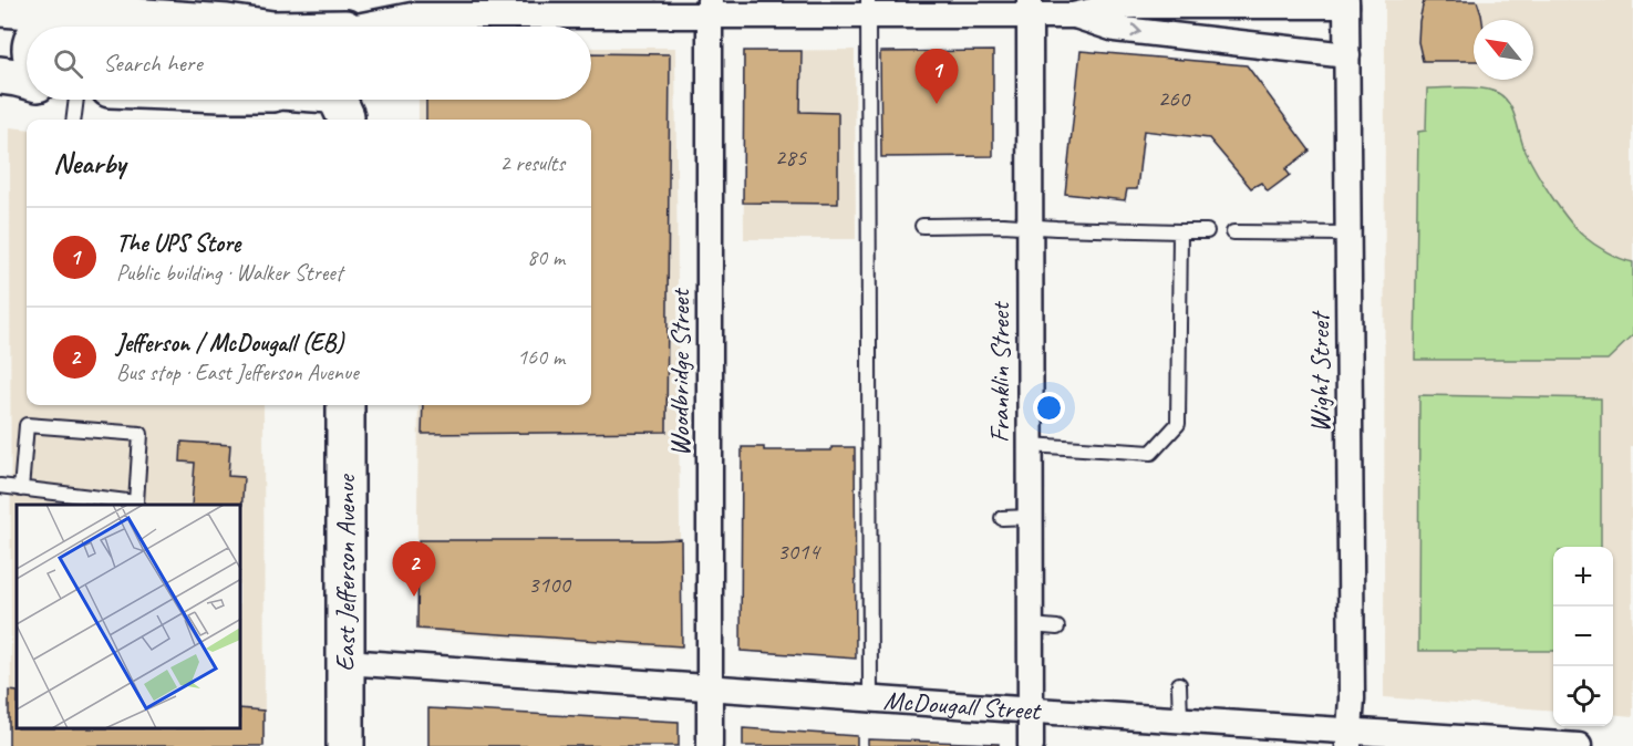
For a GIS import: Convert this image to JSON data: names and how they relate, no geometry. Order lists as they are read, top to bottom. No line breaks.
{"streets":{"street":["Woodbridge Street","Franklin Street","Wight Street","East Jefferson Avenue","McDougall Street"]},"crossings":[["Woodbridge Street","McDougall Street"],["Franklin Street","McDougall Street"],["Wight Street","McDougall Street"],["East Jefferson Avenue","McDougall Street"]],"house_numbers":["260","285","3014","3100"],"north":"top left","page":{"search":"Search here","pins":["1","2"],"heading":["Nearby","2 results"],"list":[{"mark":"1","name":"The UPS Store","note":"Public building · Walker Street","value":"80 m"},{"mark":"2","name":"Jefferson / McDougall (EB)","note":"Bus stop · East Jefferson Avenue","value":"160 m"}],"map_buttons":["+","−"]}}
